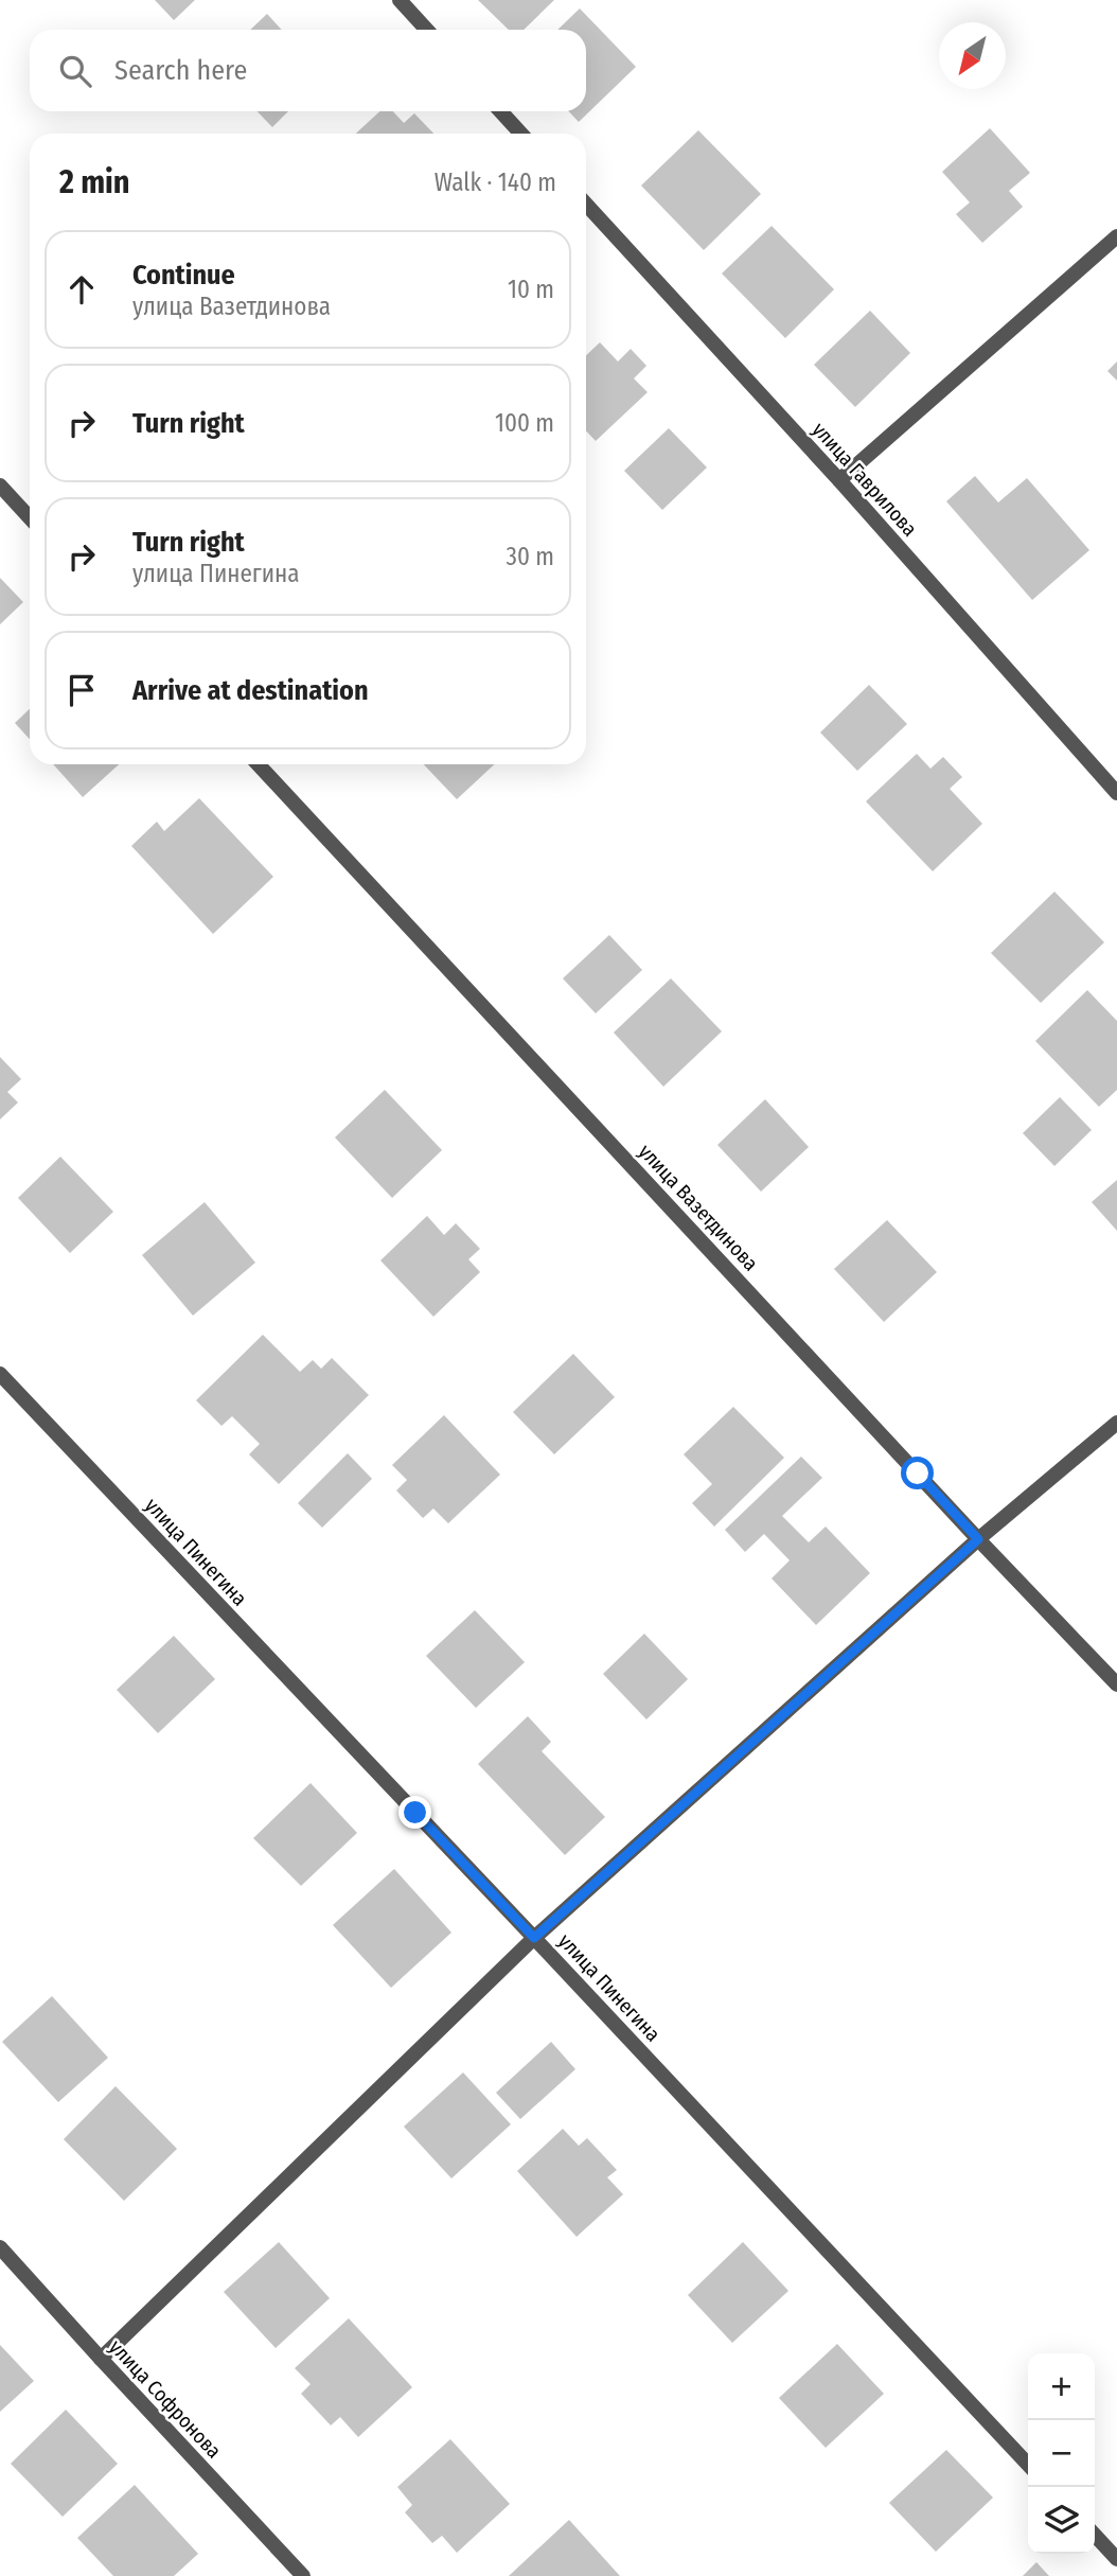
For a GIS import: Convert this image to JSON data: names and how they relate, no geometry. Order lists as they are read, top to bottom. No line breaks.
{"streets":{"street":["улица Гаврилова","улица Вазетдинова","улица Пинегина","улица Софронова"]},"north":"bottom left","page":{"search":"Search here","heading":["2 min","Walk · 140 m"],"list":[["Continue","улица Вазетдинова","10 m"],["Turn right","100 m"],["Turn right","улица Пинегина","30 m"],"Arrive at destination"],"map_buttons":["+","−"]}}
